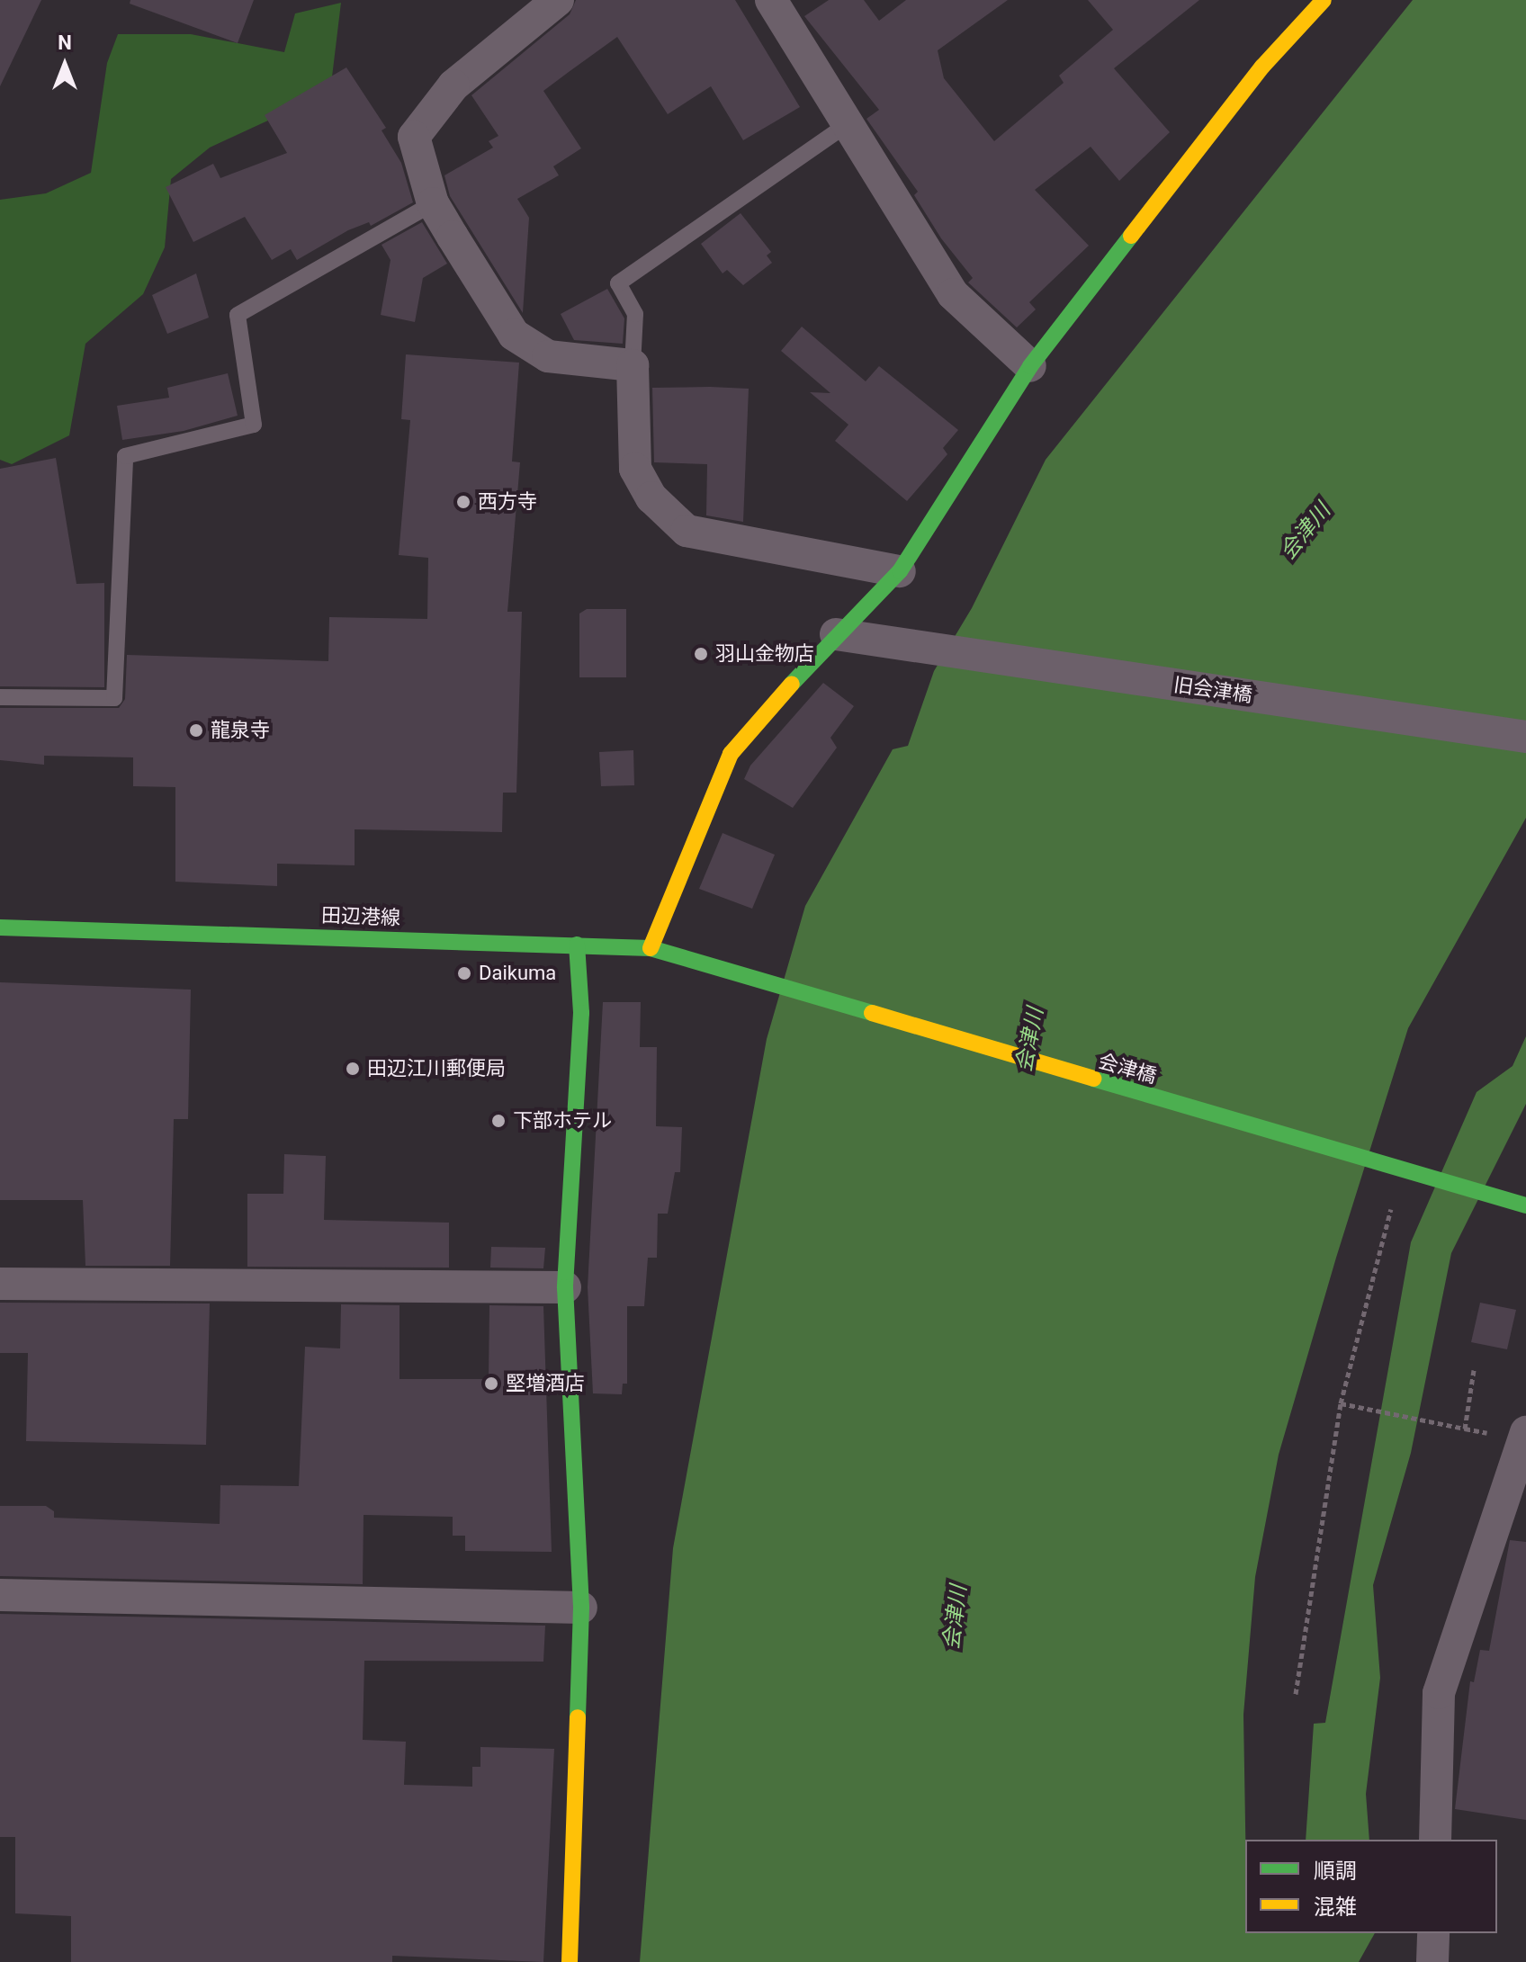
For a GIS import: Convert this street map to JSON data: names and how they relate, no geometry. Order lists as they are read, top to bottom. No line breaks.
{"streets":{"street":["旧会津橋","田辺港線","会津橋"]},"crossings":[["田辺港線","会津橋"]],"water":["会津川"],"places":["西方寺","羽山金物店","龍泉寺","Daikuma","田辺江川郵便局","下部ホテル","堅増酒店"],"legend":["順調","混雑"],"north":"top"}
